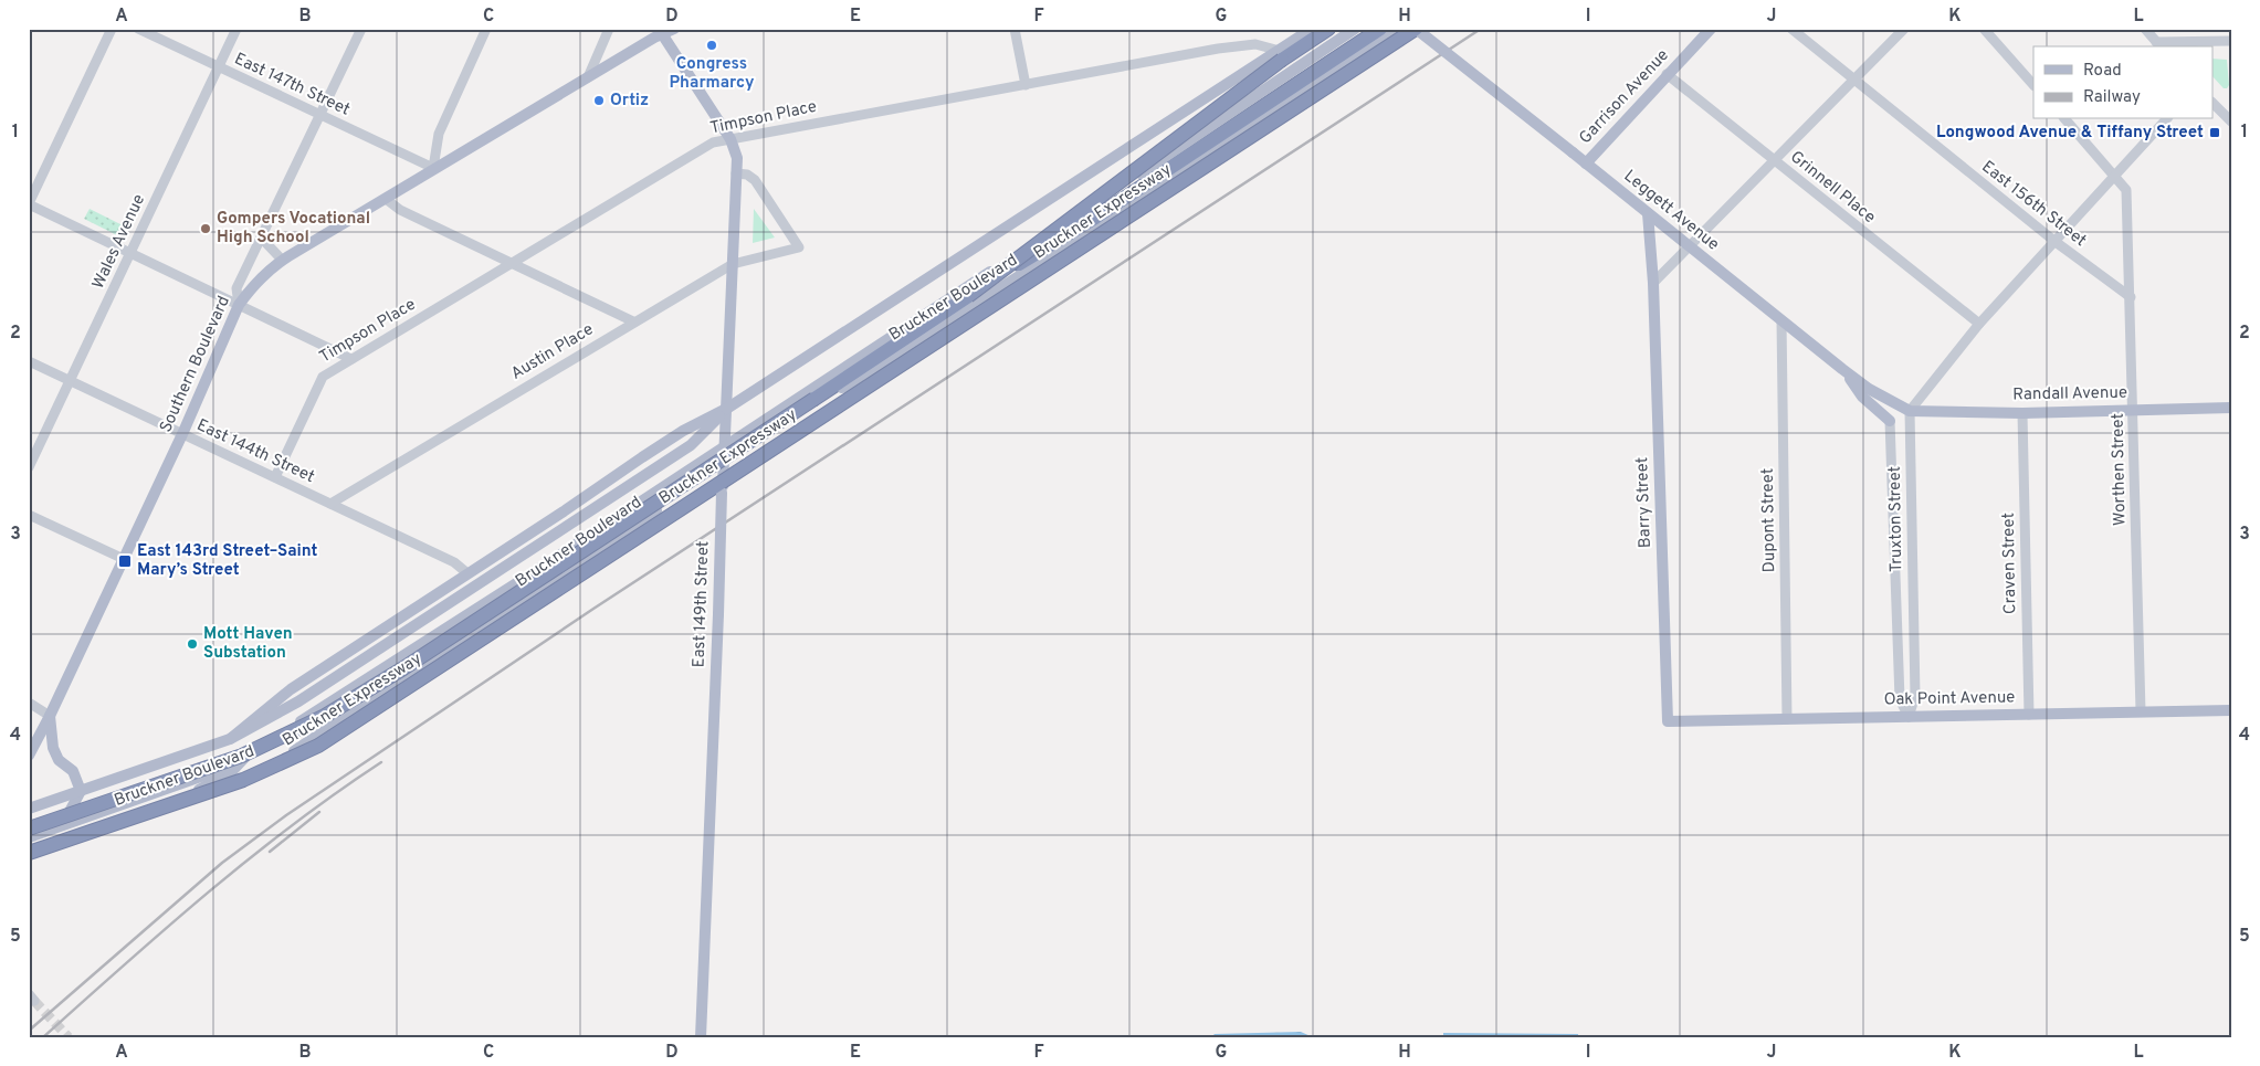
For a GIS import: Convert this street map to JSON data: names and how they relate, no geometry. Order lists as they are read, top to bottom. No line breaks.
{"streets":{"highway":["Bruckner Expressway"],"main road":["Garrison Avenue","Leggett Avenue","Bruckner Boulevard","Southern Boulevard","Randall Avenue","Barry Street","East 149th Street","Oak Point Avenue"],"street":["East 147th Street","Timpson Place","Grinnell Place","East 156th Street","Wales Avenue","Austin Place","East 144th Street","Worthen Street","Truxton Street","Dupont Street","Craven Street"]},"crossings":[["East 147th Street","Wales Avenue"],["East 147th Street","Southern Boulevard"],["Garrison Avenue","Grinnell Place"],["Garrison Avenue","Leggett Avenue"],["Timpson Place","Bruckner Boulevard"],["Timpson Place","East 144th Street"],["Timpson Place","East 149th Street"],["East 156th Street","Worthen Street"],["Leggett Avenue","Bruckner Expressway"],["Leggett Avenue","Randall Avenue"],["Leggett Avenue","Barry Street"],["Leggett Avenue","Truxton Street"],["Leggett Avenue","Dupont Street"],["Wales Avenue","East 144th Street"],["Bruckner Boulevard","East 144th Street"],["Bruckner Boulevard","East 149th Street"],["Austin Place","East 144th Street"],["Austin Place","East 149th Street"],["Southern Boulevard","East 144th Street"],["Southern Boulevard","East 149th Street"],["Randall Avenue","Worthen Street"],["Randall Avenue","Truxton Street"],["Randall Avenue","Craven Street"],["Worthen Street","Oak Point Avenue"],["Barry Street","Oak Point Avenue"],["Truxton Street","Oak Point Avenue"],["Dupont Street","Oak Point Avenue"],["Craven Street","Oak Point Avenue"]],"places":{"other":["Congress Pharmarcy","Ortiz","Gompers Vocational High School","Mott Haven Substation"],"transit":["Longwood Avenue & Tiffany Street","East 143rd Street–Saint Mary’s Street"]},"legend":["Road","Railway"],"grid":{"columns":["A","B","C","D","E","F","G","H","I","J","K","L"],"rows":["1","2","3","4","5"]}}
